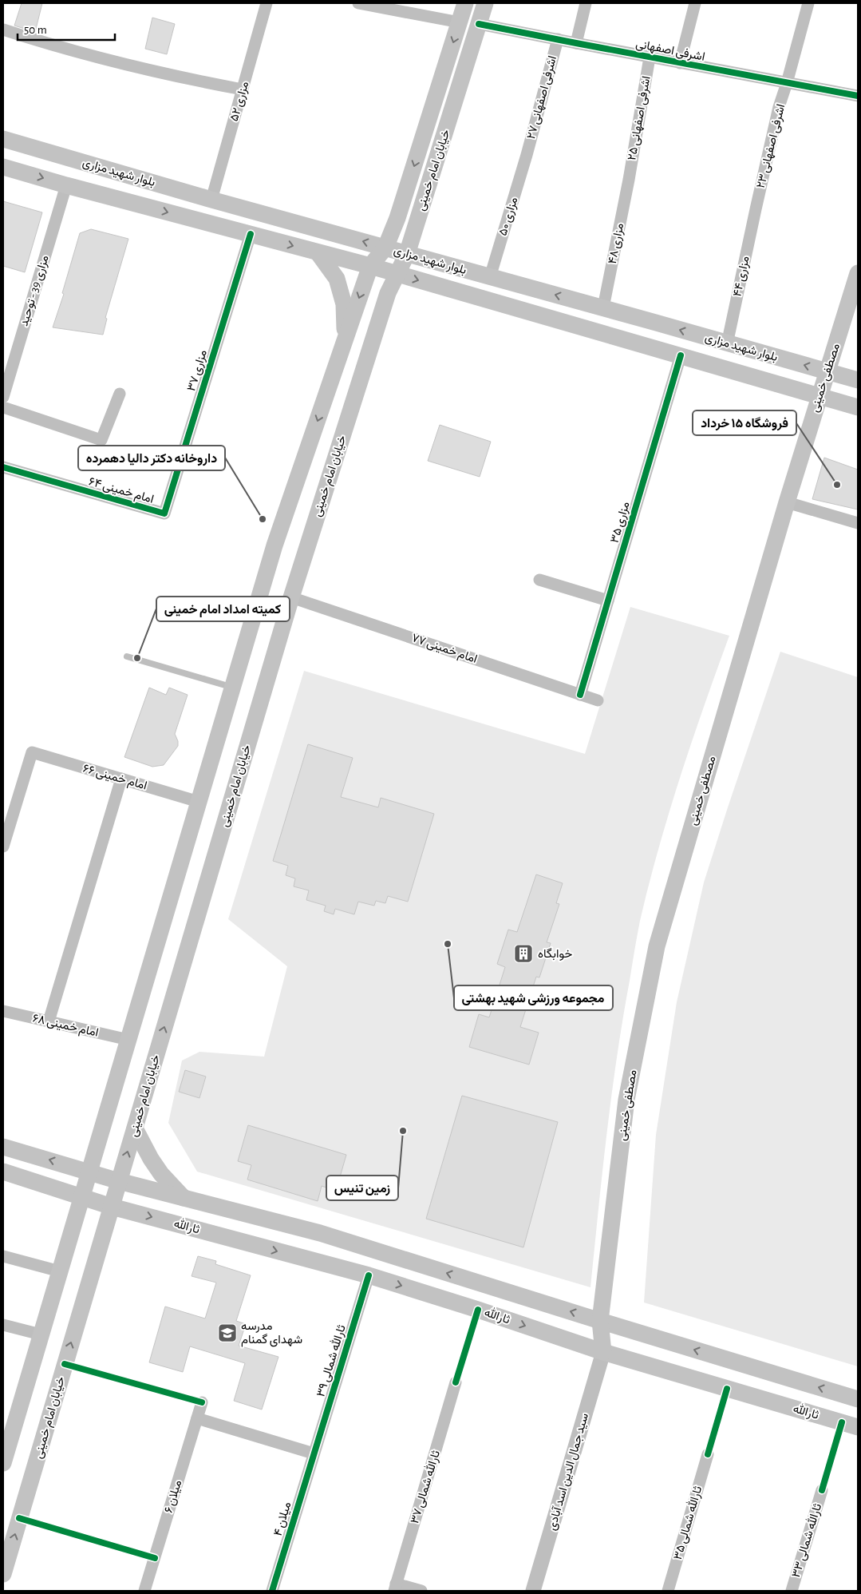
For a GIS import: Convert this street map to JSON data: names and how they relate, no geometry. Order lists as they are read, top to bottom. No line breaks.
{"streets":{"main road":["خیابان امام خمینی","بلوار شهید مزاری","مصطفی خمینی","ثارالله"],"street":["اشرفی اصفهانی","اشرفی اصفهانی ۲۷","مزاری ۵۲","اشرفی اصفهانی ۲۵","اشرفی اصفهانی ۲۳","مزاری ۵۰","مزاری ۴۸","مزاری ۴۴","مزاری 39 - توحید","مزاری ۳۷","امام خمینی ۶۴","مزاری ۳۵","امام خمینی ۷۷","امام خمینی ۶۶","امام خمینی ۶۸","ثارالله شمالی ۳۹","سید جمال الدین اسد آبادی","ثارالله شمالی ۳۷","میلان ۶","میلان ۴","ثارالله شمالی ۳۵","ثارالله شمالی ۳۳"]},"crossings":[["اشرفی اصفهانی","اشرفی اصفهانی ۲۷"],["اشرفی اصفهانی","اشرفی اصفهانی ۲۵"],["اشرفی اصفهانی","اشرفی اصفهانی ۲۳"],["اشرفی اصفهانی","خیابان امام خمینی"],["اشرفی اصفهانی ۲۷","مزاری ۵۰"],["مزاری ۵۲","بلوار شهید مزاری"],["اشرفی اصفهانی ۲۵","مزاری ۴۸"],["اشرفی اصفهانی ۲۳","مزاری ۴۴"],["خیابان امام خمینی","بلوار شهید مزاری"],["خیابان امام خمینی","امام خمینی ۷۷"],["خیابان امام خمینی","امام خمینی ۶۶"],["خیابان امام خمینی","امام خمینی ۶۸"],["خیابان امام خمینی","ثارالله"],["بلوار شهید مزاری","مزاری ۵۰"],["بلوار شهید مزاری","مزاری ۴۸"],["بلوار شهید مزاری","مزاری ۴۴"],["بلوار شهید مزاری","مزاری 39 - توحید"],["بلوار شهید مزاری","مزاری ۳۷"],["بلوار شهید مزاری","مصطفی خمینی"],["بلوار شهید مزاری","مزاری ۳۵"],["مزاری ۳۷","امام خمینی ۶۴"],["مصطفی خمینی","ثارالله"],["مصطفی خمینی","سید جمال الدین اسد آبادی"],["مزاری ۳۵","امام خمینی ۷۷"],["ثارالله","ثارالله شمالی ۳۹"],["ثارالله","سید جمال الدین اسد آبادی"],["ثارالله شمالی ۳۹","میلان ۴"]],"places":{"other":["فروشگاه ۱۵ خرداد","داروخانه دکتر دالیا دهمرده","کمیته امداد امام خمینی","مجموعه ورزشی شهید بهشتی","زمین تنیس"],"building":["خوابگاه"],"school or university":["مدرسه شهدای گمنام"]},"scale_bar":"50 m"}
